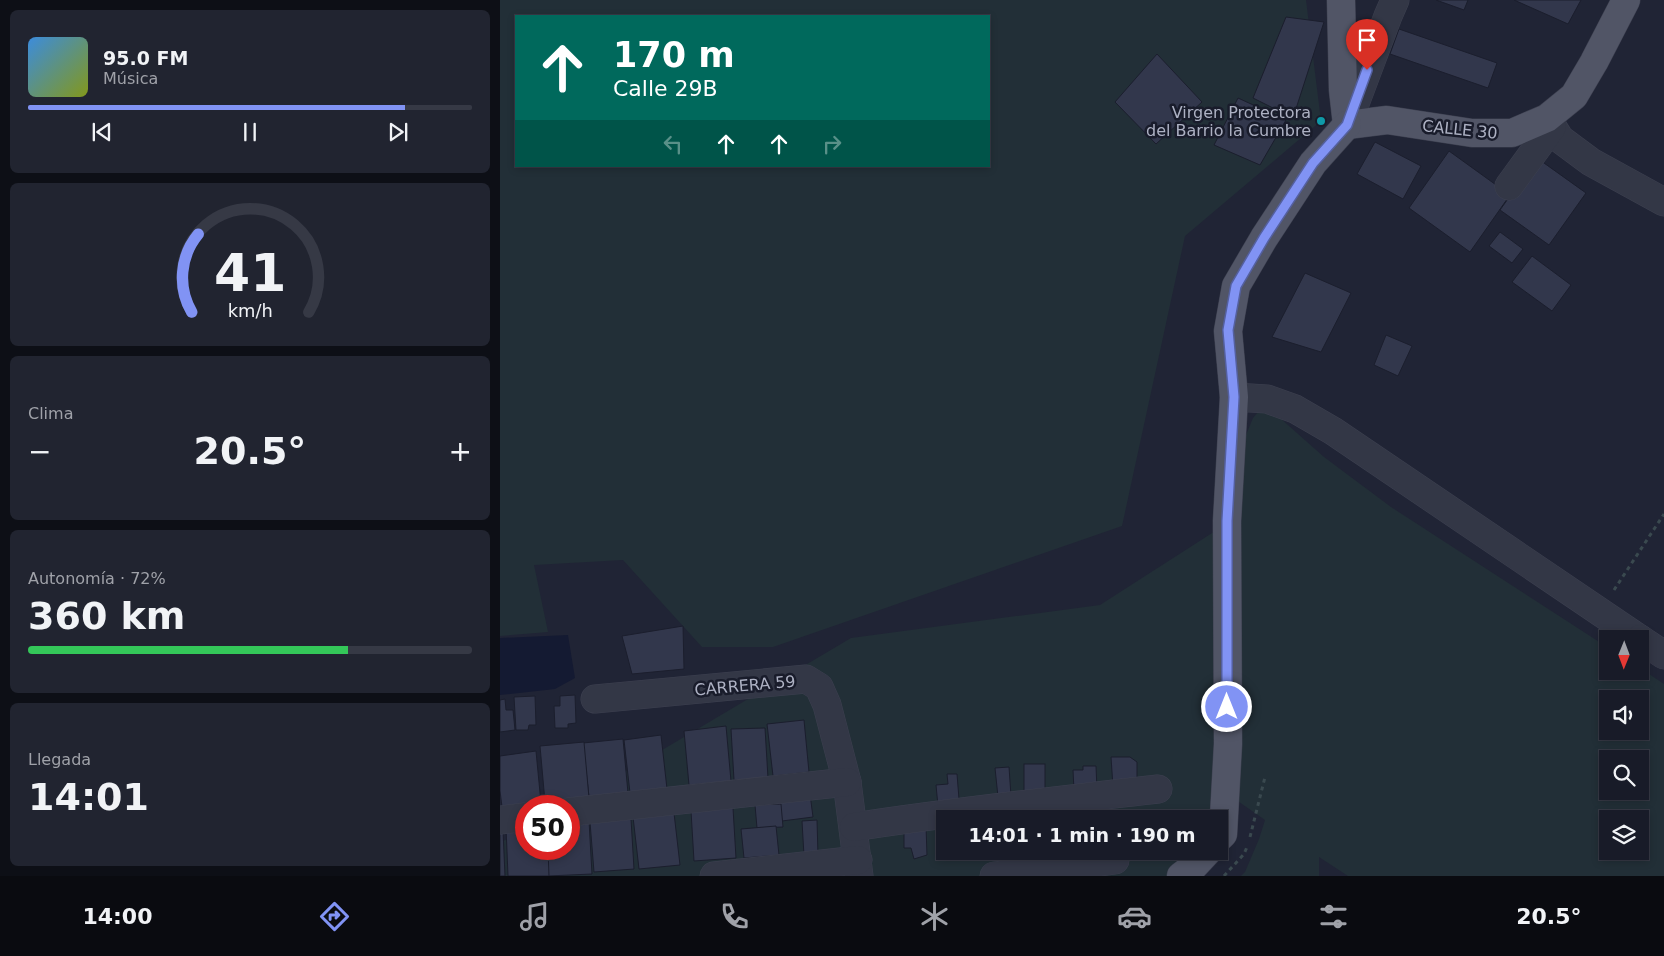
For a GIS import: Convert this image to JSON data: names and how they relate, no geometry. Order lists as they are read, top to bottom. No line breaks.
{"streets":{"main road":["CALLE 30"],"street":["CARRERA 59"]},"places":["Virgen Protectora del Barrio la Cumbre"],"north":"bottom","page":{"turn":["170 m","Calle 29B"],"song":["95.0 FM","Música"],"tile":["Clima",["Autonomía · 72%","360 km"],["Llegada","14:01"]],"heat":["−","20.5°","+"],"limit":"50","trip":"14:01 · 1 min · 190 m","tabs":["14:00","20.5°"],"gauge":["41","km/h"]}}
